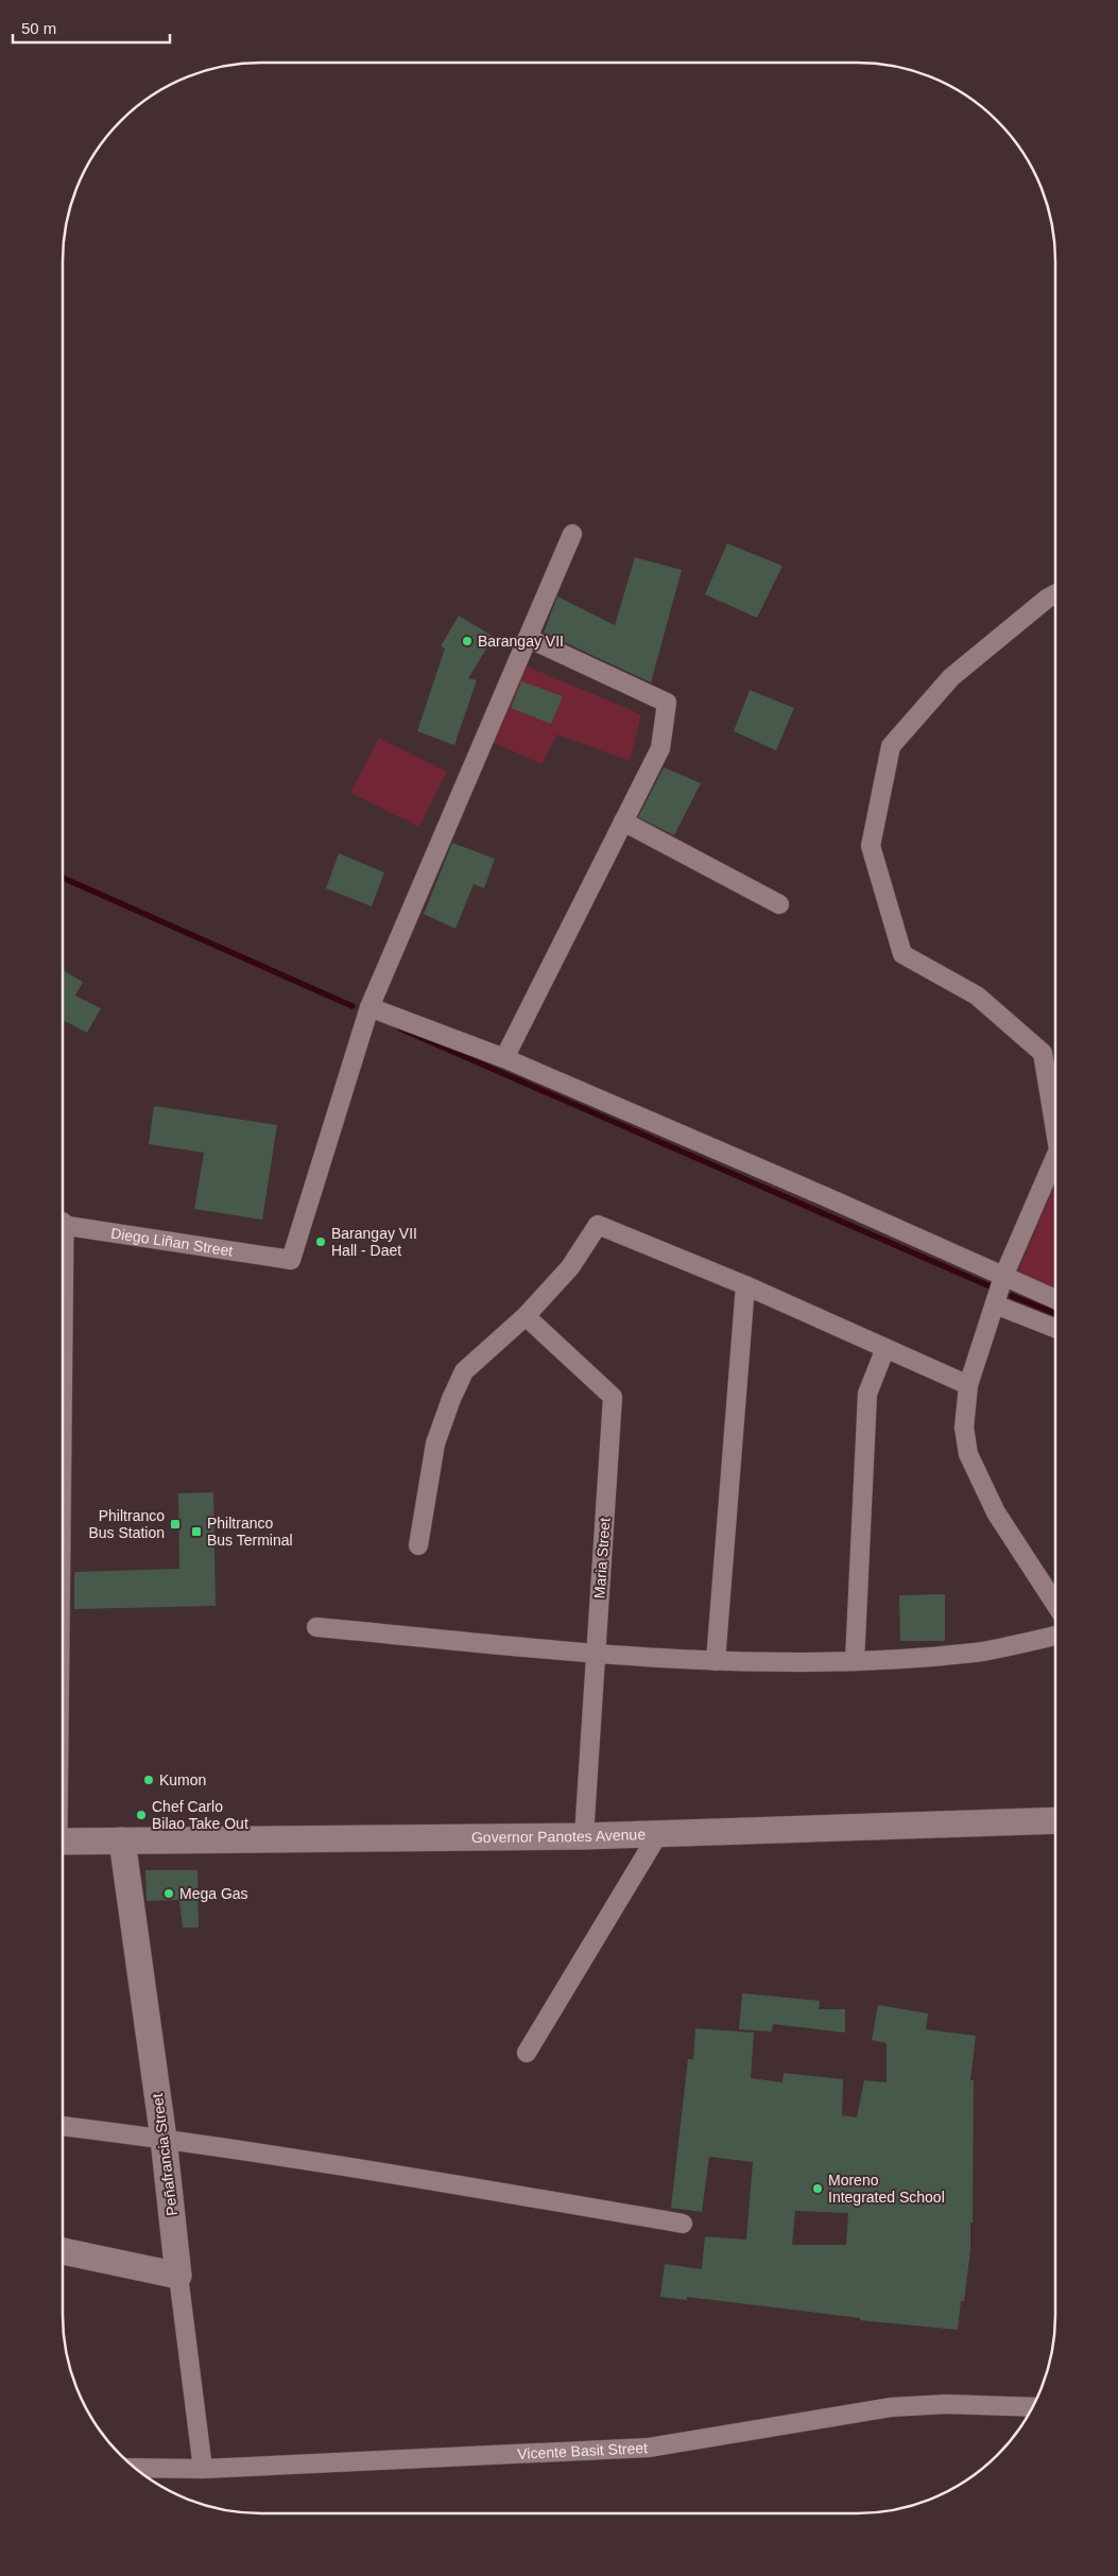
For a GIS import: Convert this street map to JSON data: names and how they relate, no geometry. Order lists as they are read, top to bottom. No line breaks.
{"streets":{"street":["Diego Liñan Street","Maria Street","Governor Panotes Avenue","Peñafrancia Street","Vicente Basit Street"]},"crossings":[["Maria Street","Governor Panotes Avenue"],["Governor Panotes Avenue","Peñafrancia Street"],["Peñafrancia Street","Vicente Basit Street"]],"places":{"other":["Barangay VII","Barangay VII Hall - Daet","Kumon","Chef Carlo Bilao Take Out","Mega Gas","Moreno Integrated School"],"transit":["Philtranco Bus Station","Philtranco Bus Terminal"]},"scale_bar":"50 m"}
